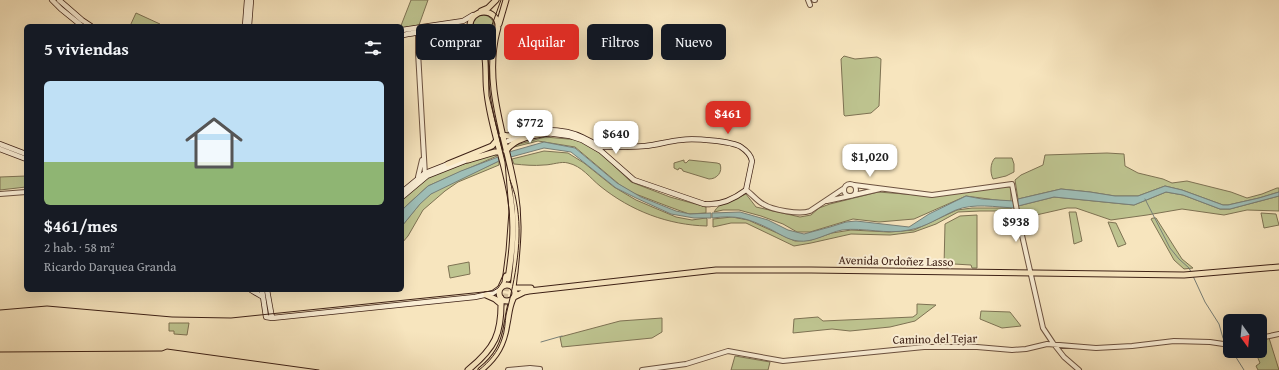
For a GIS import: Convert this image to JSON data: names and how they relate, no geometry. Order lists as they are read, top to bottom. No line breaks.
{"streets":{"main road":["Avenida Ordoñez Lasso"],"street":["Camino del Tejar"]},"north":"bottom","page":{"chip":["Comprar","Alquilar","Filtros","Nuevo"],"heading":"5 viviendas","list":[{"name":"$461/mes","note":"2 hab. · 58 m² · Ricardo Darquea Granda"}],"price":["$461","$772","$640","$1,020","$938"]}}
